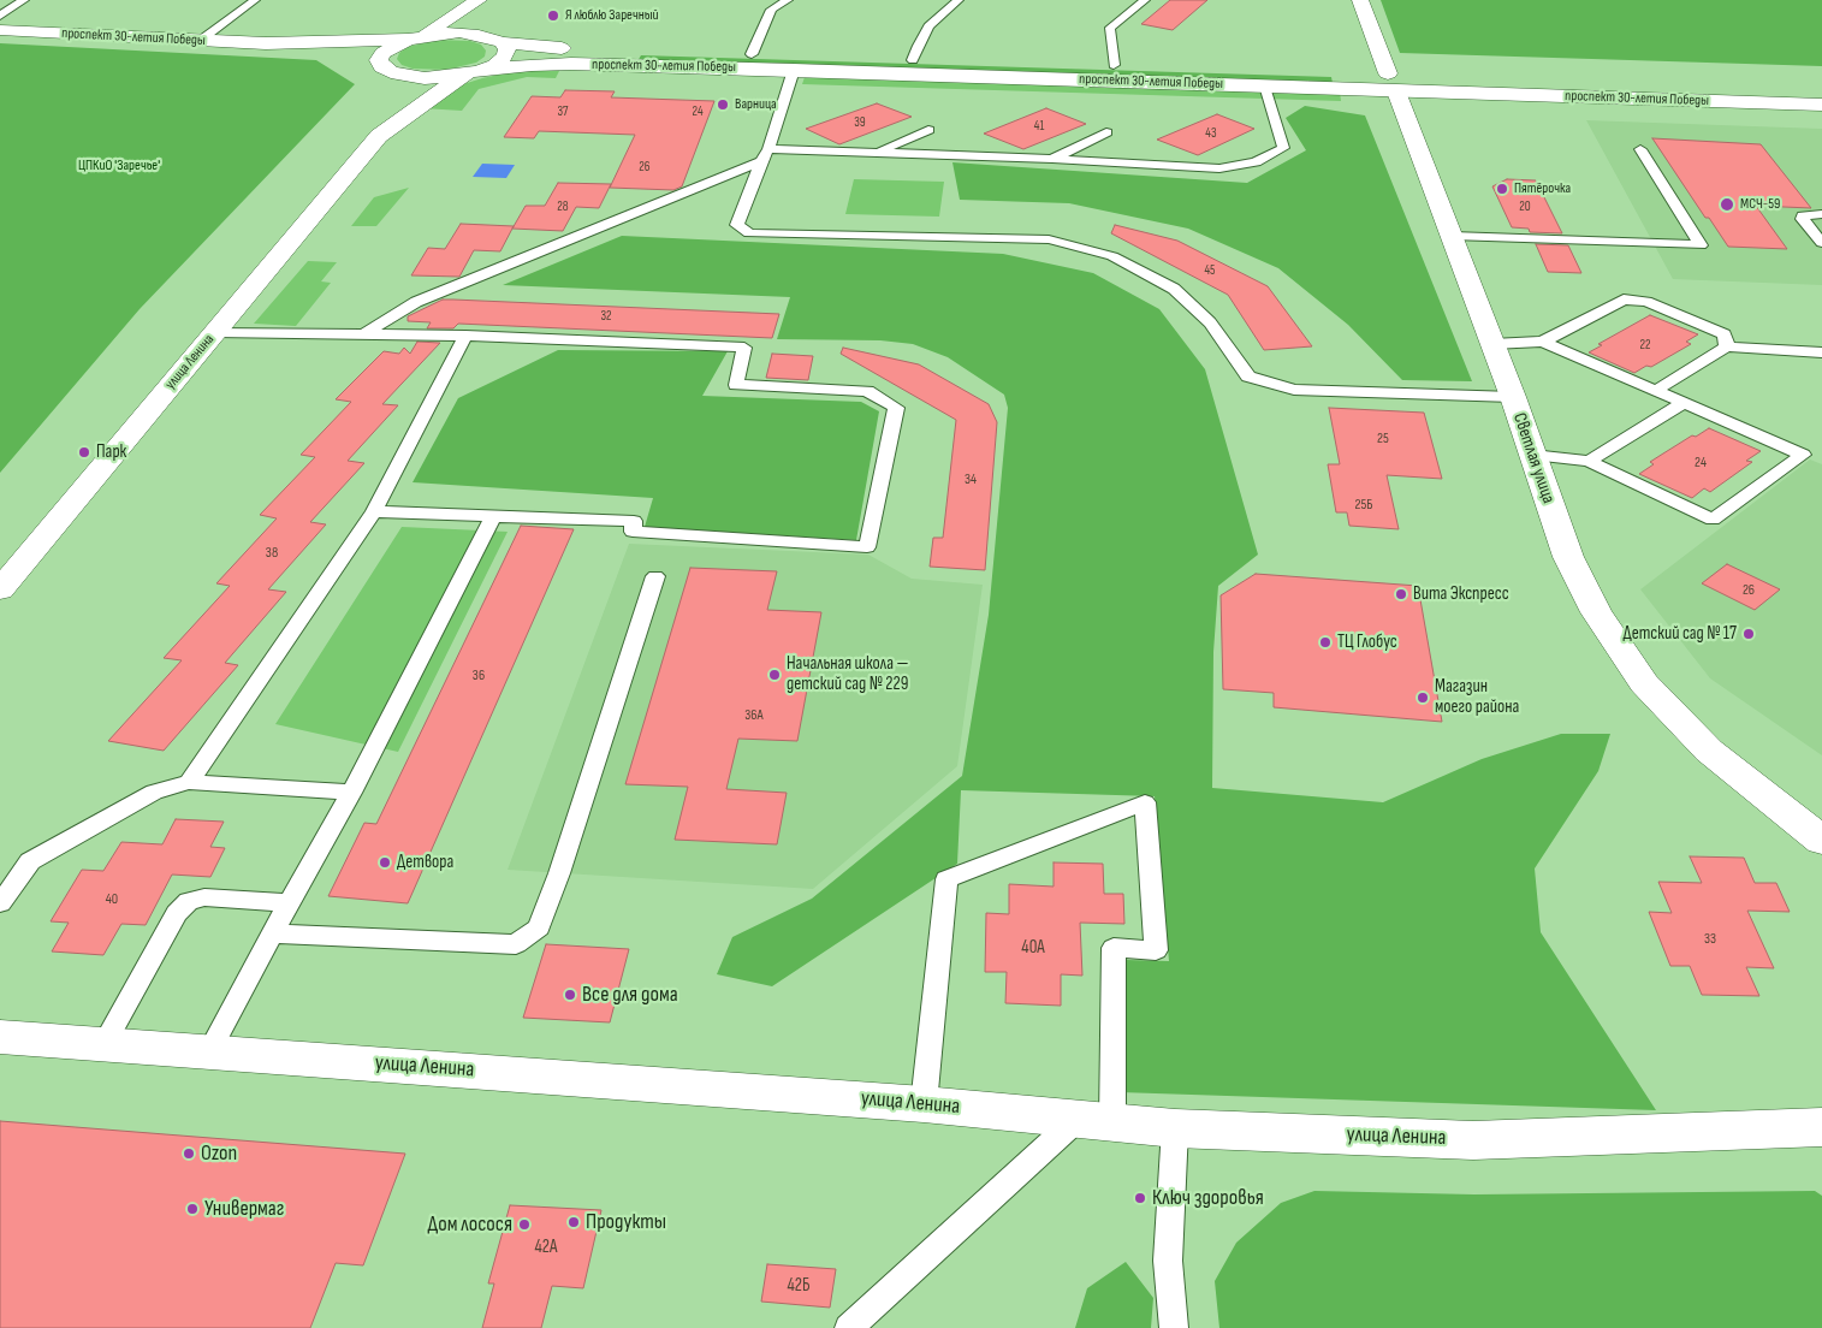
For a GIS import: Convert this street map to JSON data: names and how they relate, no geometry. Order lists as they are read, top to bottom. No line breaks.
{"streets":{"main road":["проспект 30-летия Победы","улица Ленина","Светлая улица"]},"crossings":[["проспект 30-летия Победы","улица Ленина"],["проспект 30-летия Победы","Светлая улица"]],"parks":["ЦПКиО 'Заречье'"],"places":["Я люблю Заречный","Варница","Пятёрочка","МСЧ-59","Парк","Вита Экспресс","Детский сад № 17","ТЦ Глобус","Начальная школа — детский сад № 229","Магазин моего района","Детвора","Все для дома","Ozon","Ключ здоровья","Универмаг","Продукты","Дом лосося"],"house_numbers":["37","24","39","41","43","26","28","20","45","32","22","25","24","34","25Б","38","26","36","36А","40","33","40А","42А","42Б"]}
